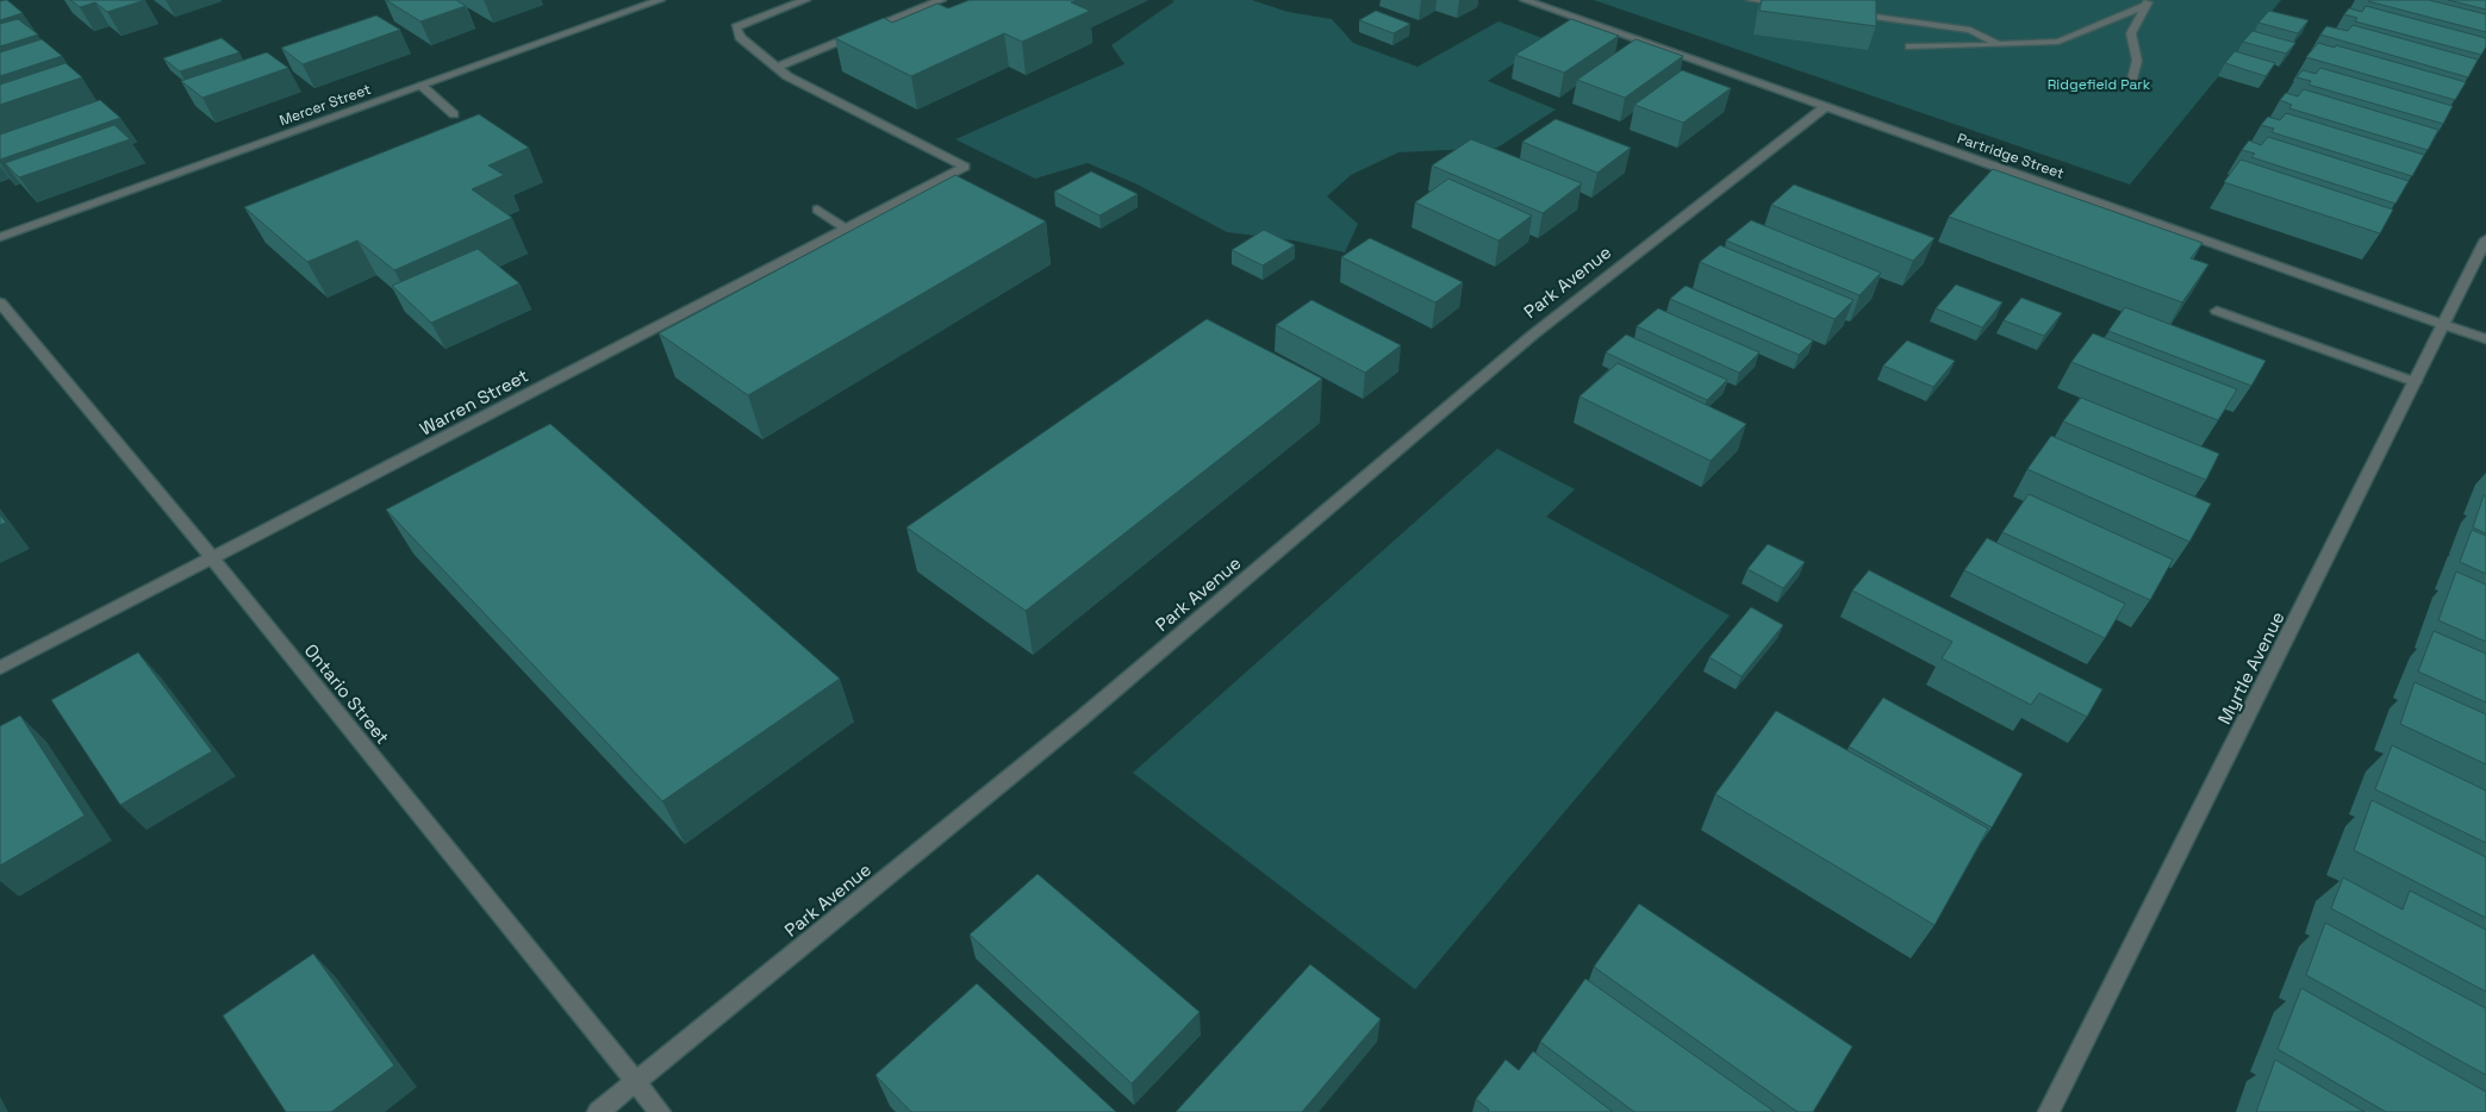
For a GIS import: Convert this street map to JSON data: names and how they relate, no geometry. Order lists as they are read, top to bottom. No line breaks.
{"streets":{"street":["Mercer Street","Partridge Street","Park Avenue","Warren Street","Myrtle Avenue","Ontario Street"]},"crossings":[["Partridge Street","Park Avenue"],["Partridge Street","Myrtle Avenue"],["Park Avenue","Ontario Street"],["Warren Street","Ontario Street"]],"parks":["Ridgefield Park"]}
